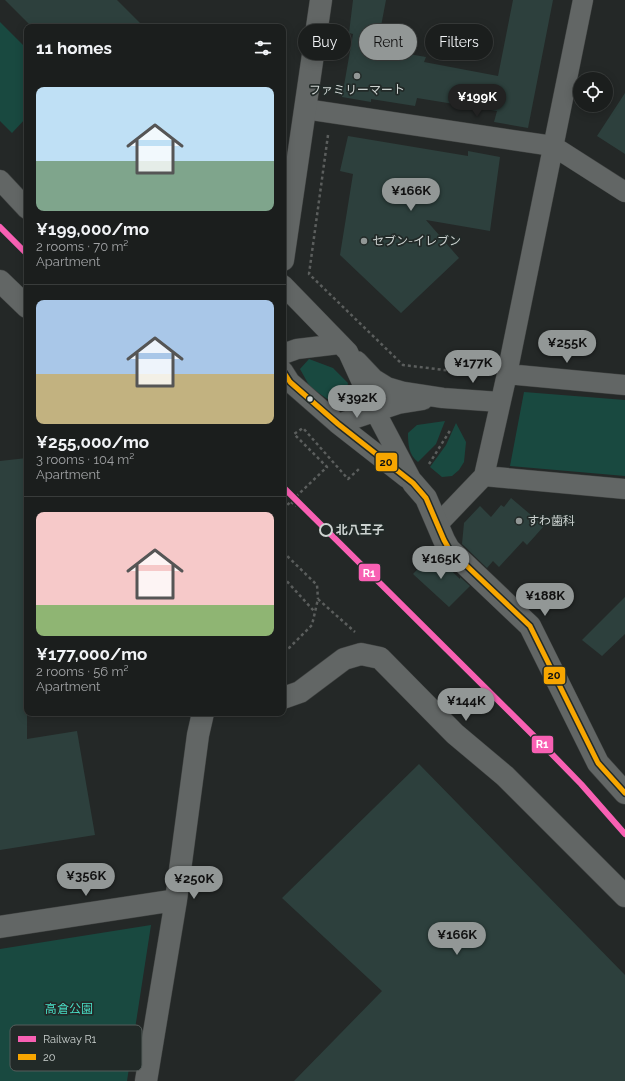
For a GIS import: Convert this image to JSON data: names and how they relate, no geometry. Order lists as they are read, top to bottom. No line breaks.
{"parks":["高倉公園"],"places":["ファミリーマート","セブン-イレブン","すわ歯科","北八王子"],"lines":["rail line R1","transit line 20"],"legend":["Railway R1","20"],"page":{"chip":["Buy","Rent","Filters"],"heading":"11 homes","list":[{"name":"¥199,000/mo","note":"2 rooms · 70 m² · Apartment"},{"name":"¥255,000/mo","note":"3 rooms · 104 m² · Apartment"},{"name":"¥177,000/mo","note":"2 rooms · 56 m² · Apartment"}],"price":["¥199K","¥166K","¥255K","¥177K","¥392K","¥165K","¥188K","¥144K","¥356K","¥250K","¥166K"]}}
